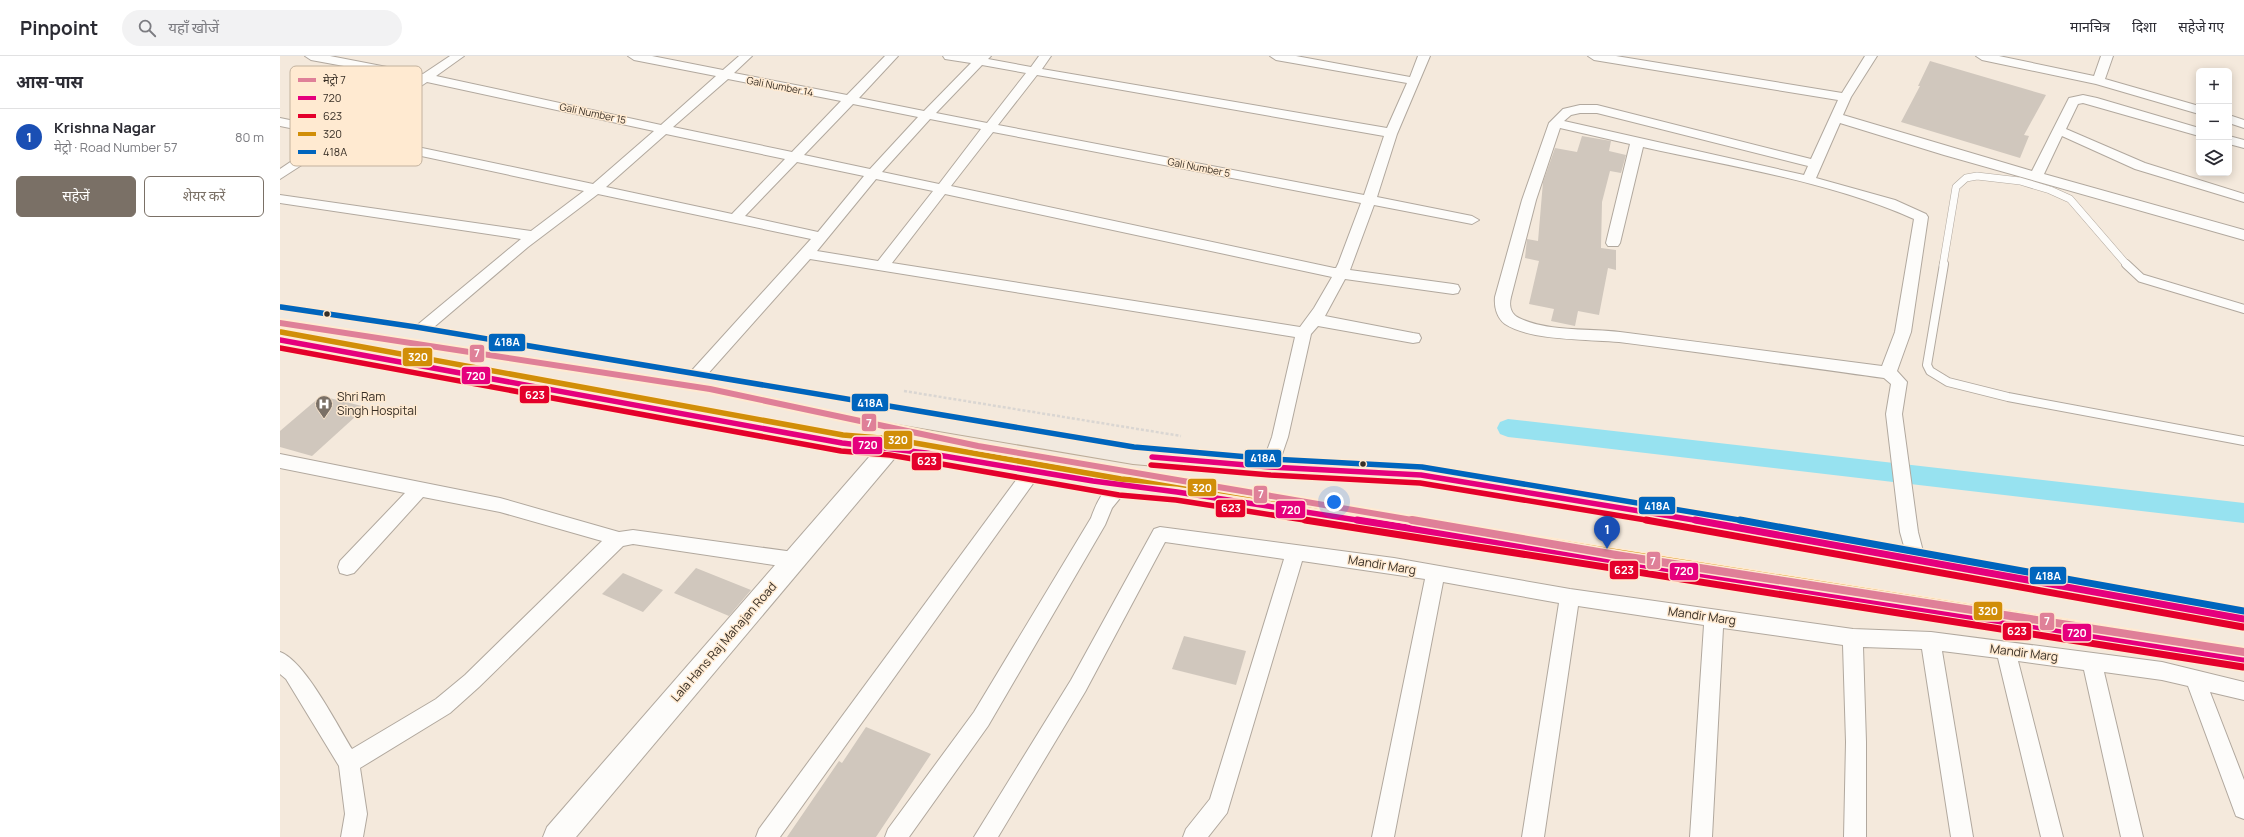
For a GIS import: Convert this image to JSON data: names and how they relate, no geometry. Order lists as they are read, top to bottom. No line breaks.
{"streets":{"street":["Gali Number 14","Gali Number 15","Gali Number 5","Mandir Marg","Lala Hans Raj Mahajan Road"]},"crossings":[["Gali Number 14","Gali Number 5"]],"places":{"hospital":["Shri Ram Singh Hospital"]},"lines":["transit line 418A","metro line 7","transit line 320","transit line 720","transit line 623"],"legend":["मेट्रो 7","720","623","320","418A"],"page":{"header":"Pinpoint","search":"यहाँ खोजें","nav":["मानचित्र","दिशा","सहेजे गए"],"heading":"आस-पास","map_buttons":["+","−"],"list":[{"mark":"1","name":"Krishna Nagar","note":"मेट्रो · Road Number 57","value":"80 m"}],"buttons":["सहेजें","शेयर करें"],"pins":"1"}}
